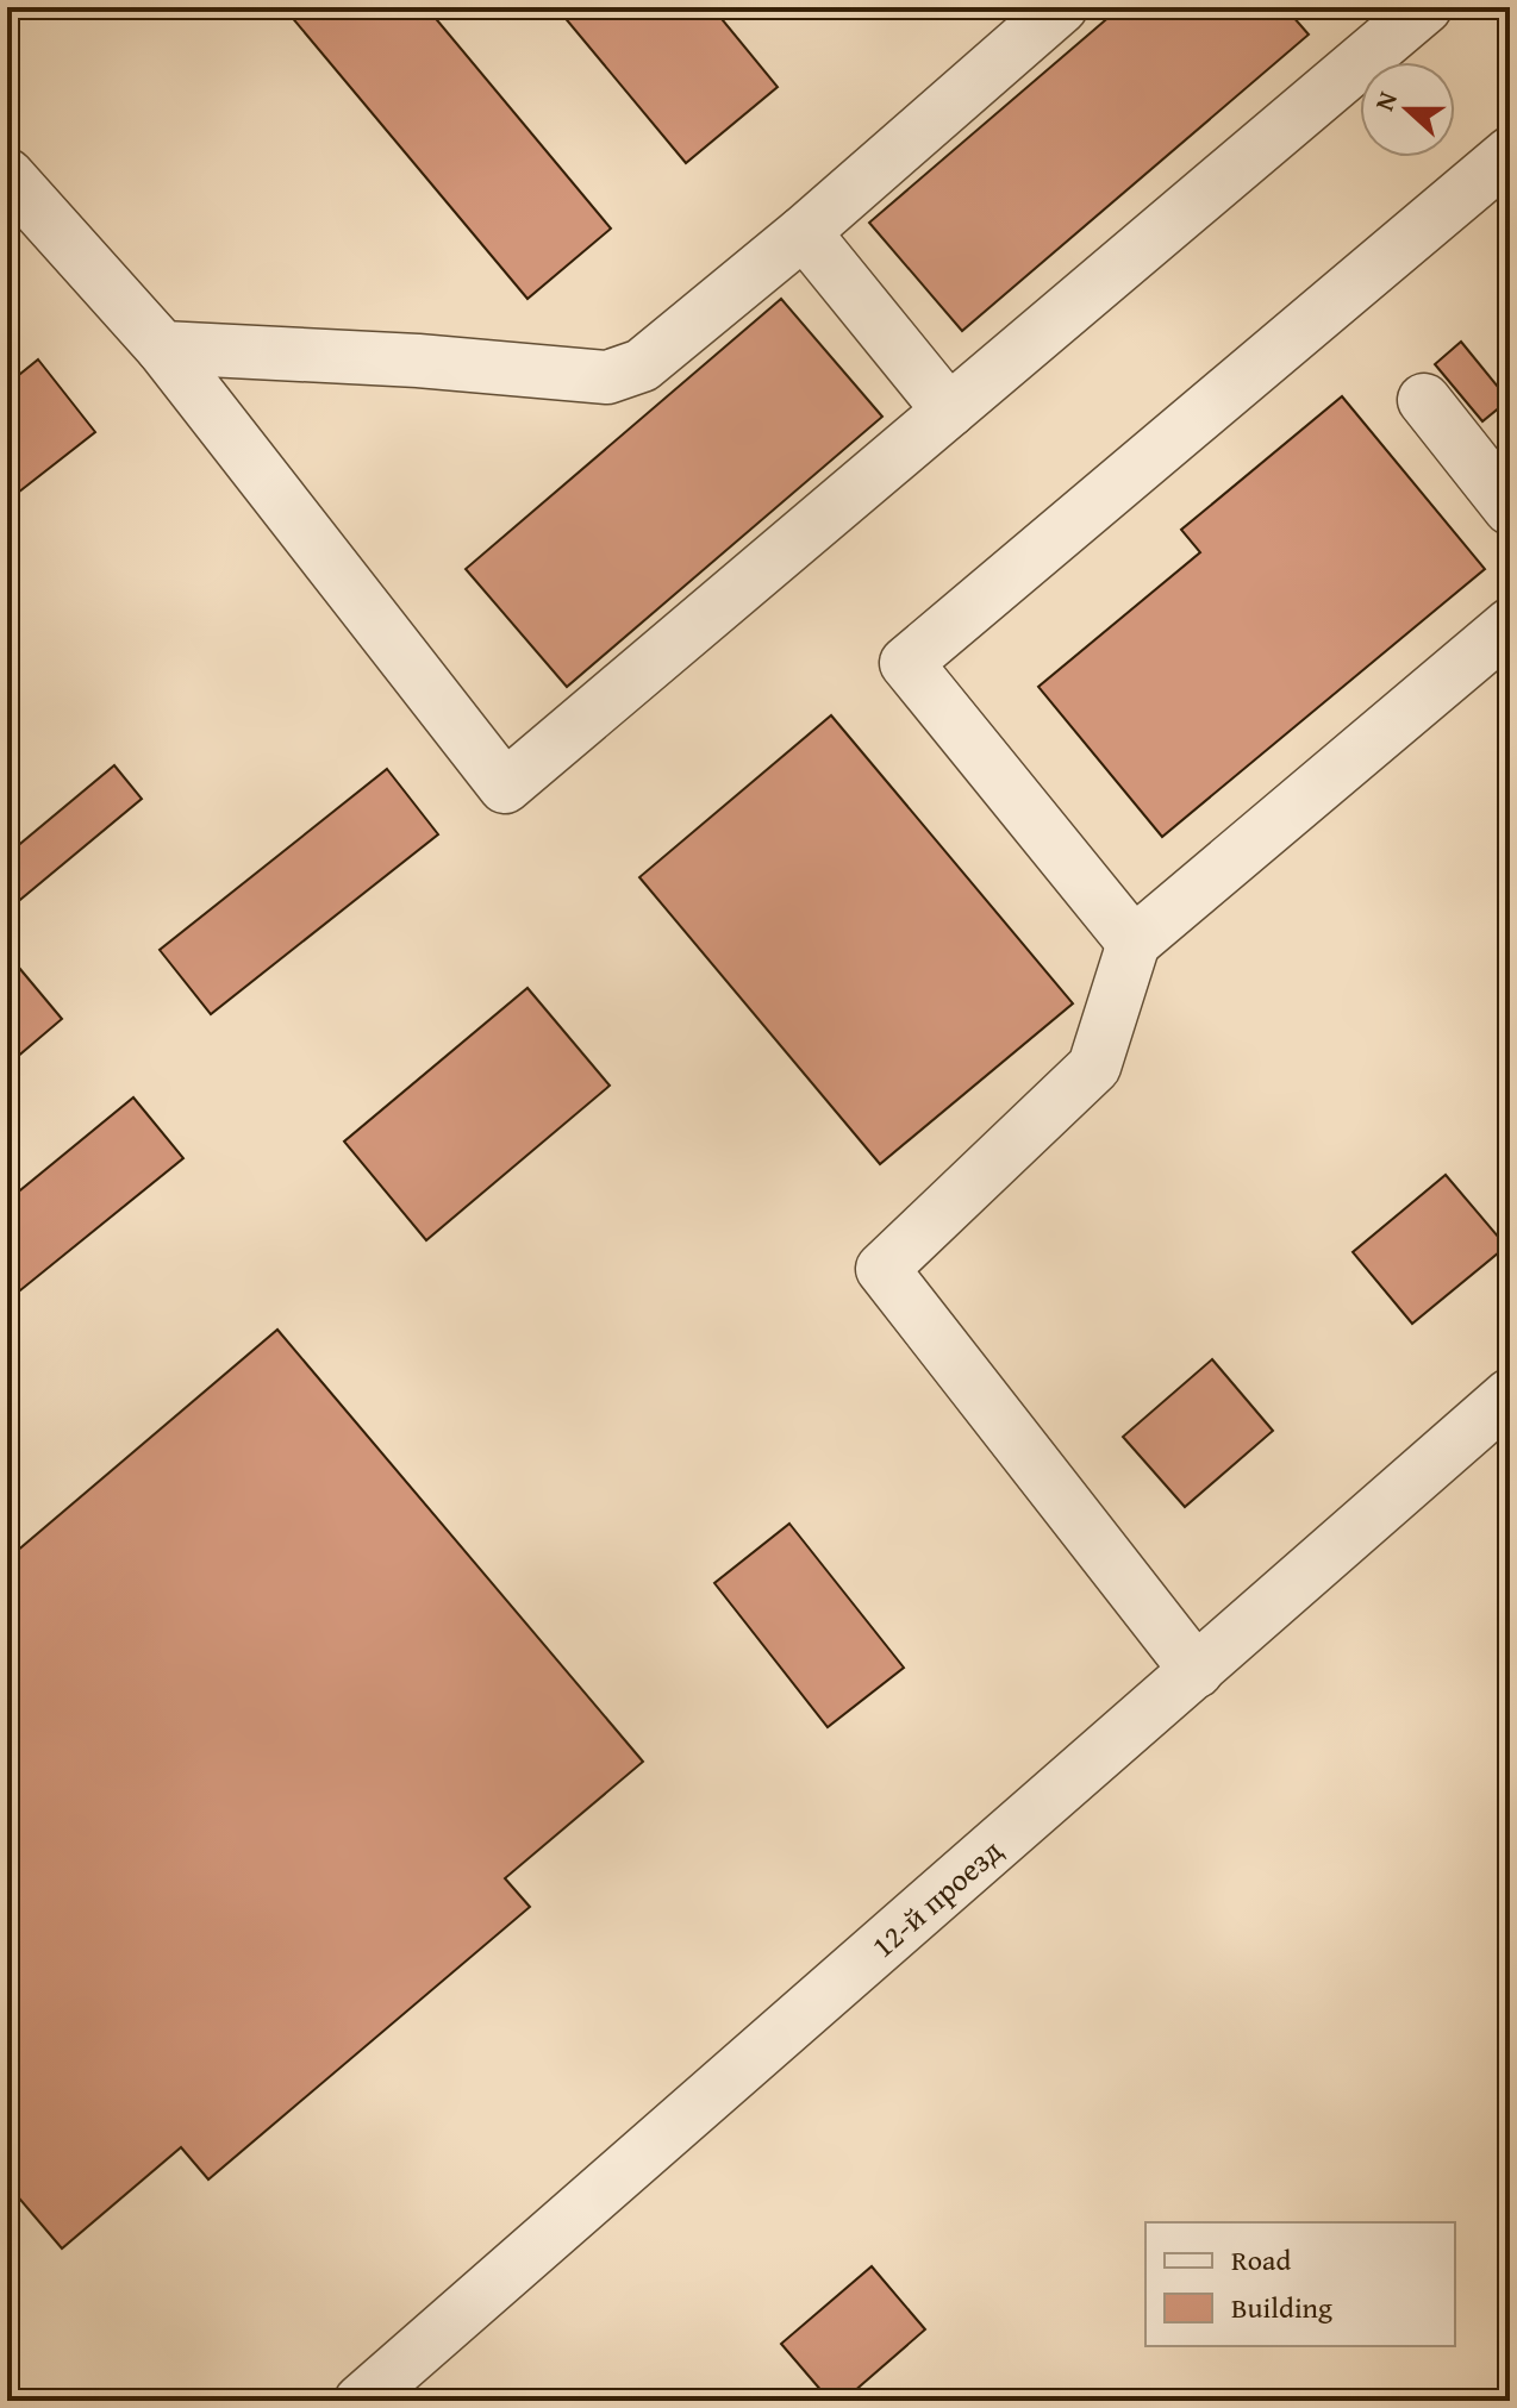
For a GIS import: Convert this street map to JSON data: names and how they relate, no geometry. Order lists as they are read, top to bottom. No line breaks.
{"streets":{"street":["12-й проезд"]},"legend":["Road","Building"],"north":"left"}
